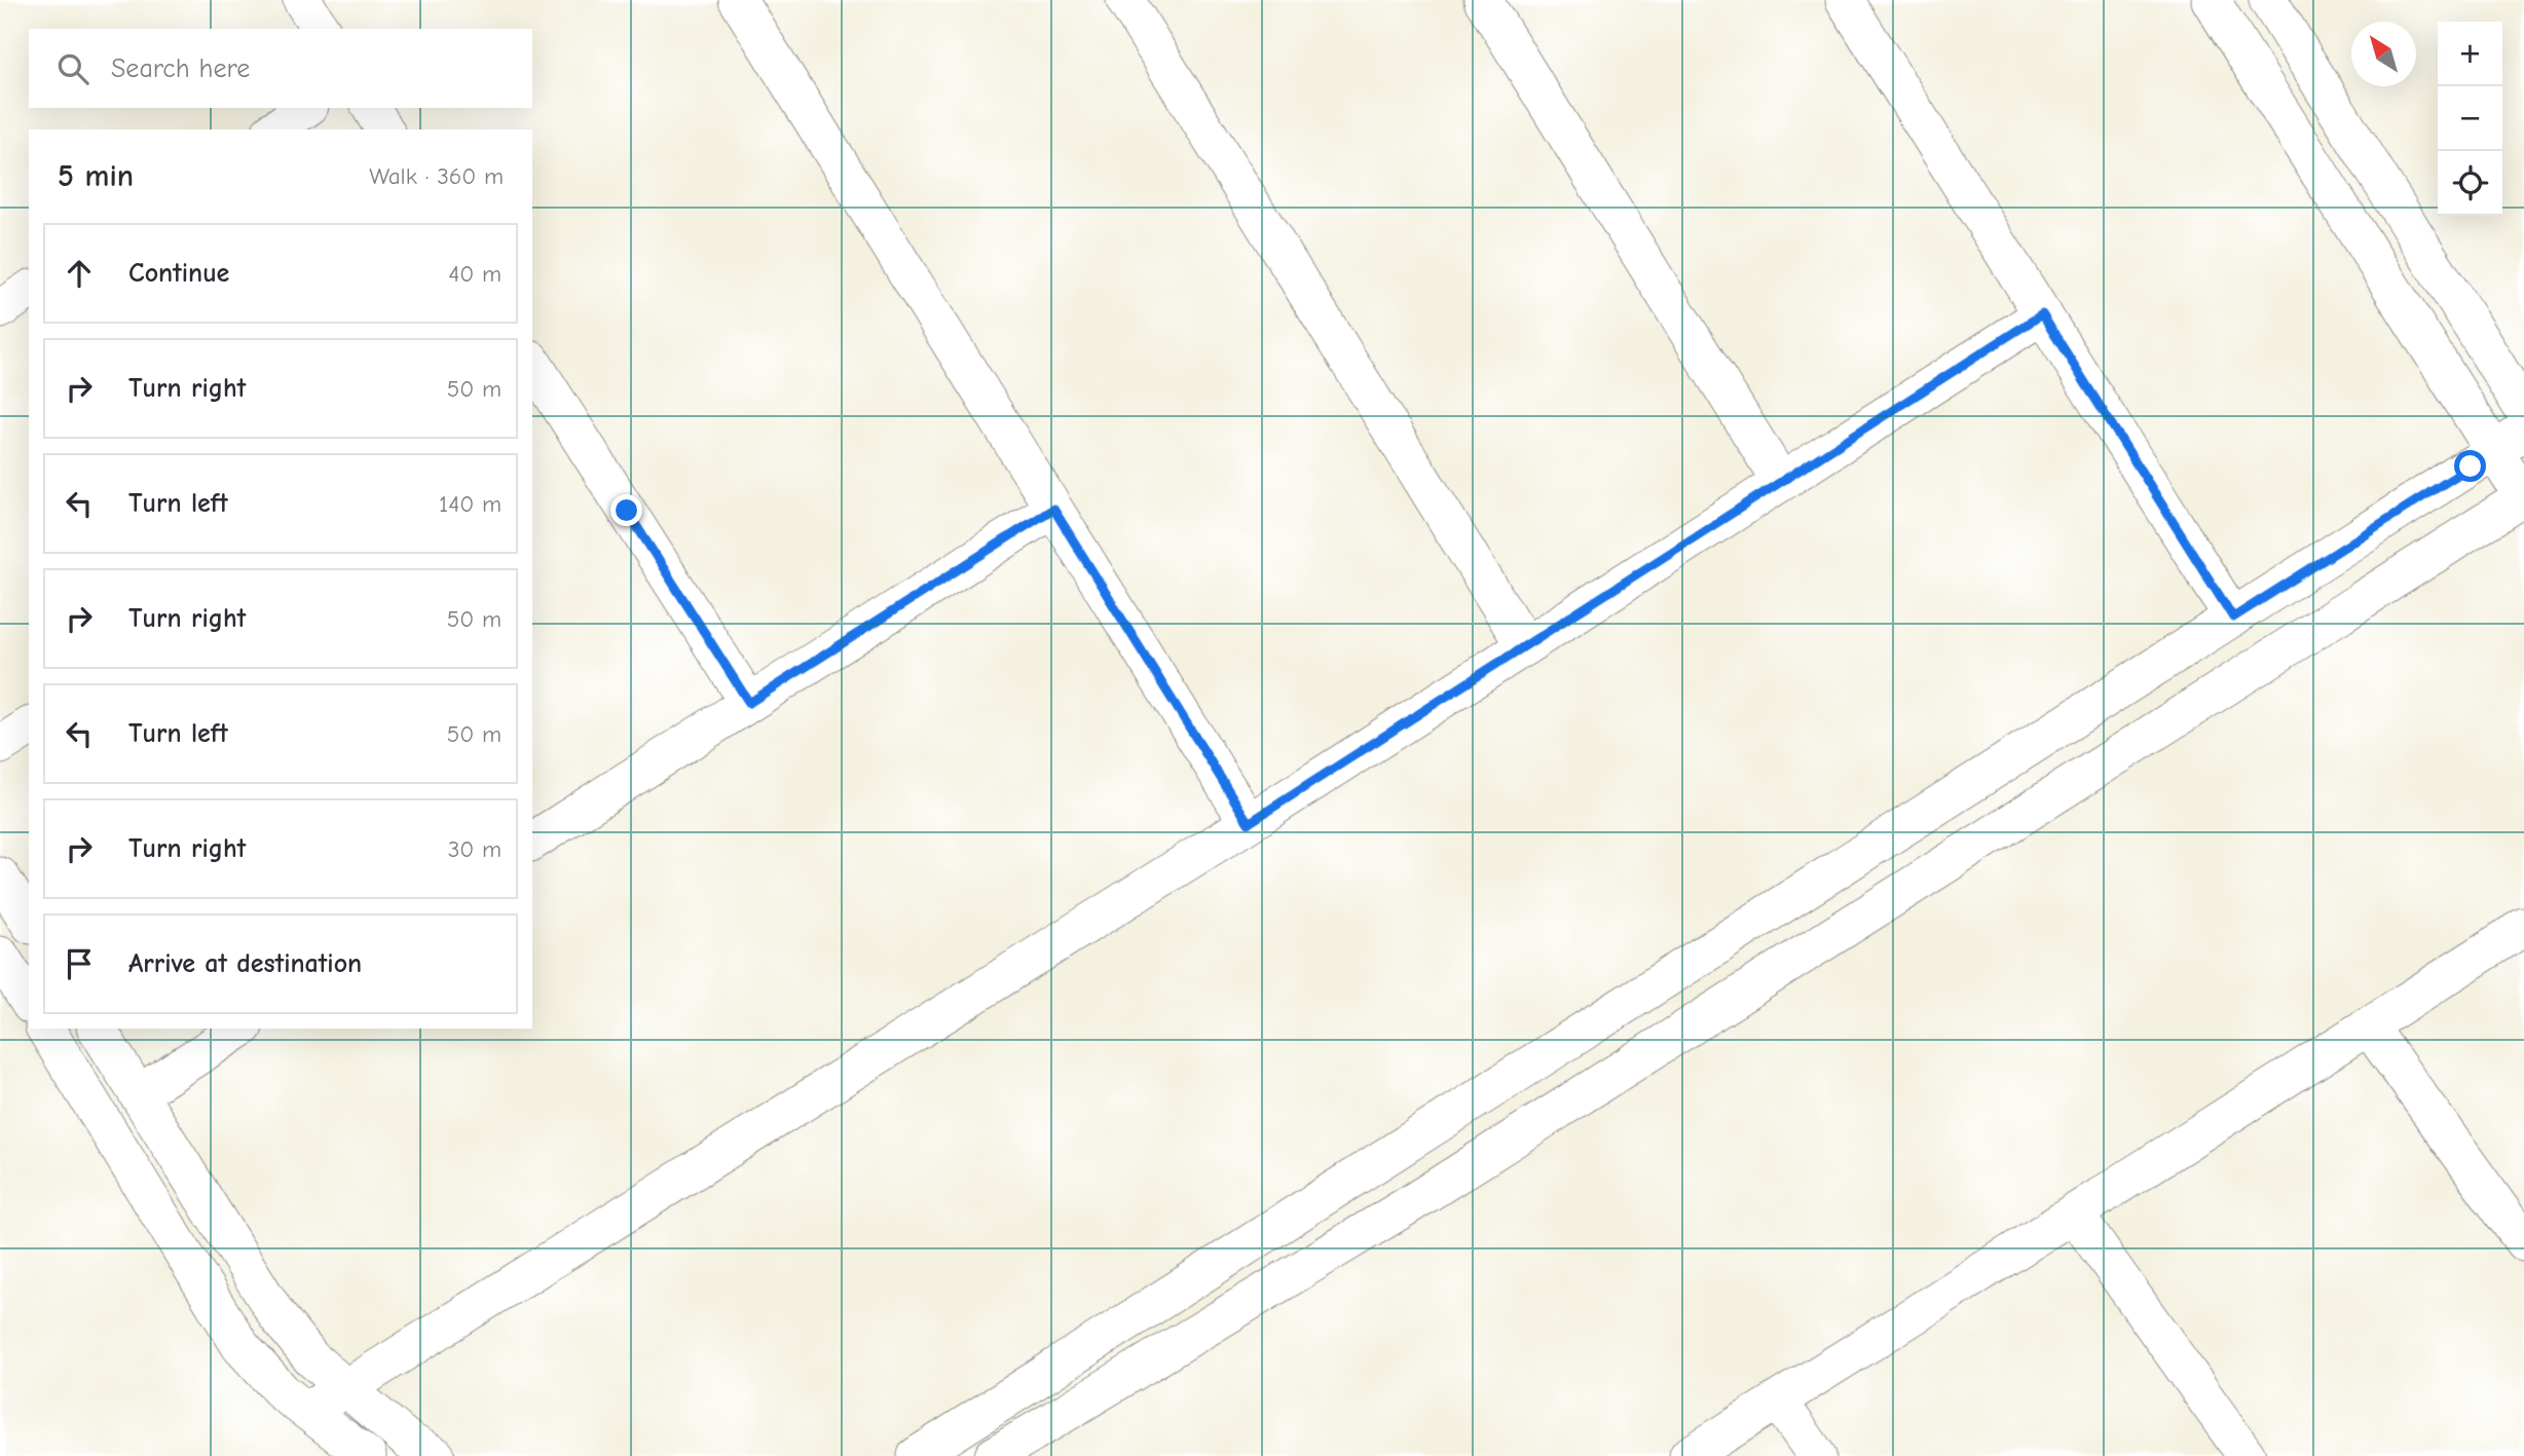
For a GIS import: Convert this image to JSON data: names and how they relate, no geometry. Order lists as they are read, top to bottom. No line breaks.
{"north":"top left","page":{"map_buttons":["+","−"],"search":"Search here","heading":["5 min","Walk · 360 m"],"list":[["Continue","40 m"],["Turn right","50 m"],["Turn left","140 m"],["Turn right","50 m"],["Turn left","50 m"],["Turn right","30 m"],"Arrive at destination"]}}
